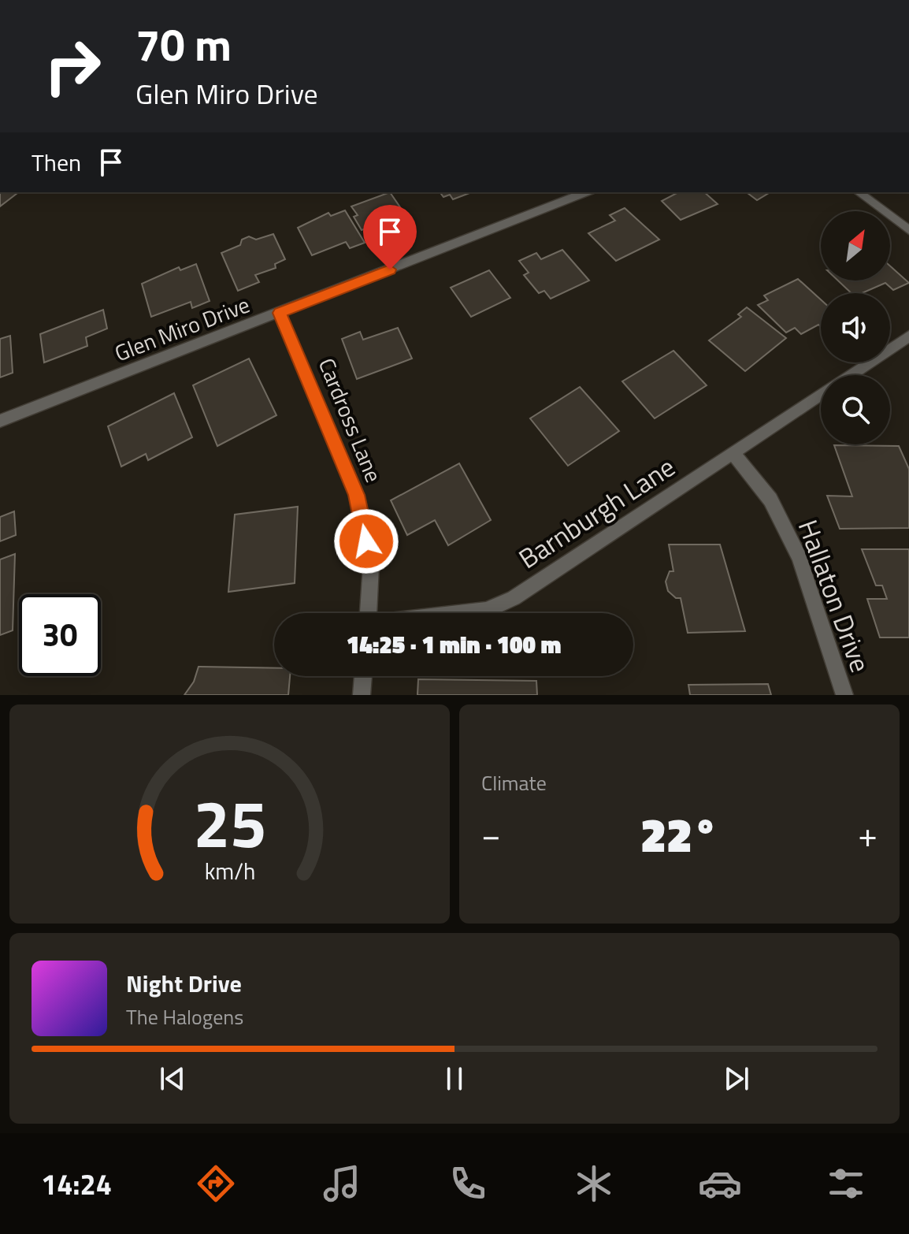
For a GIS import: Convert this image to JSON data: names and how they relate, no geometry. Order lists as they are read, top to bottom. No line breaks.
{"streets":{"street":["Glen Miro Drive","Cardross Lane","Barnburgh Lane","Hallaton Drive"]},"crossings":[["Glen Miro Drive","Cardross Lane"],["Barnburgh Lane","Hallaton Drive"]],"north":"top right","page":{"turn":["70 m","Glen Miro Drive"],"then":"Then","limit":"30","trip":"14:25 · 1 min · 100 m","tile":"Climate","heat":["−","22°","+"],"song":["Night Drive","The Halogens"],"tabs":"14:24","gauge":["25","km/h"]}}
